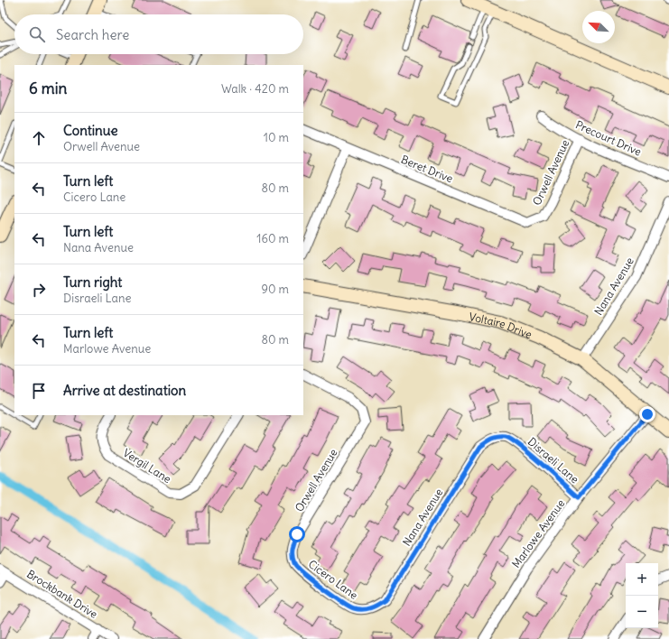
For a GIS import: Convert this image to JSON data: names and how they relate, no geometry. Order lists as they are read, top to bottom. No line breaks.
{"streets":{"street":["Precourt Drive","Beret Drive","Orwell Avenue","Nana Avenue","Voltaire Drive","Disraeli Lane","Vergil Lane","Marlowe Avenue","Cicero Lane","Brockbank Drive"]},"crossings":[["Precourt Drive","Orwell Avenue"],["Beret Drive","Orwell Avenue"],["Orwell Avenue","Cicero Lane"],["Nana Avenue","Voltaire Drive"],["Nana Avenue","Disraeli Lane"],["Nana Avenue","Cicero Lane"],["Voltaire Drive","Marlowe Avenue"],["Disraeli Lane","Marlowe Avenue"]],"north":"top left","page":{"search":"Search here","heading":["6 min","Walk · 420 m"],"list":[["Continue","Orwell Avenue","10 m"],["Turn left","Cicero Lane","80 m"],["Turn left","Nana Avenue","160 m"],["Turn right","Disraeli Lane","90 m"],["Turn left","Marlowe Avenue","80 m"],"Arrive at destination"],"map_buttons":["+","−"]}}
